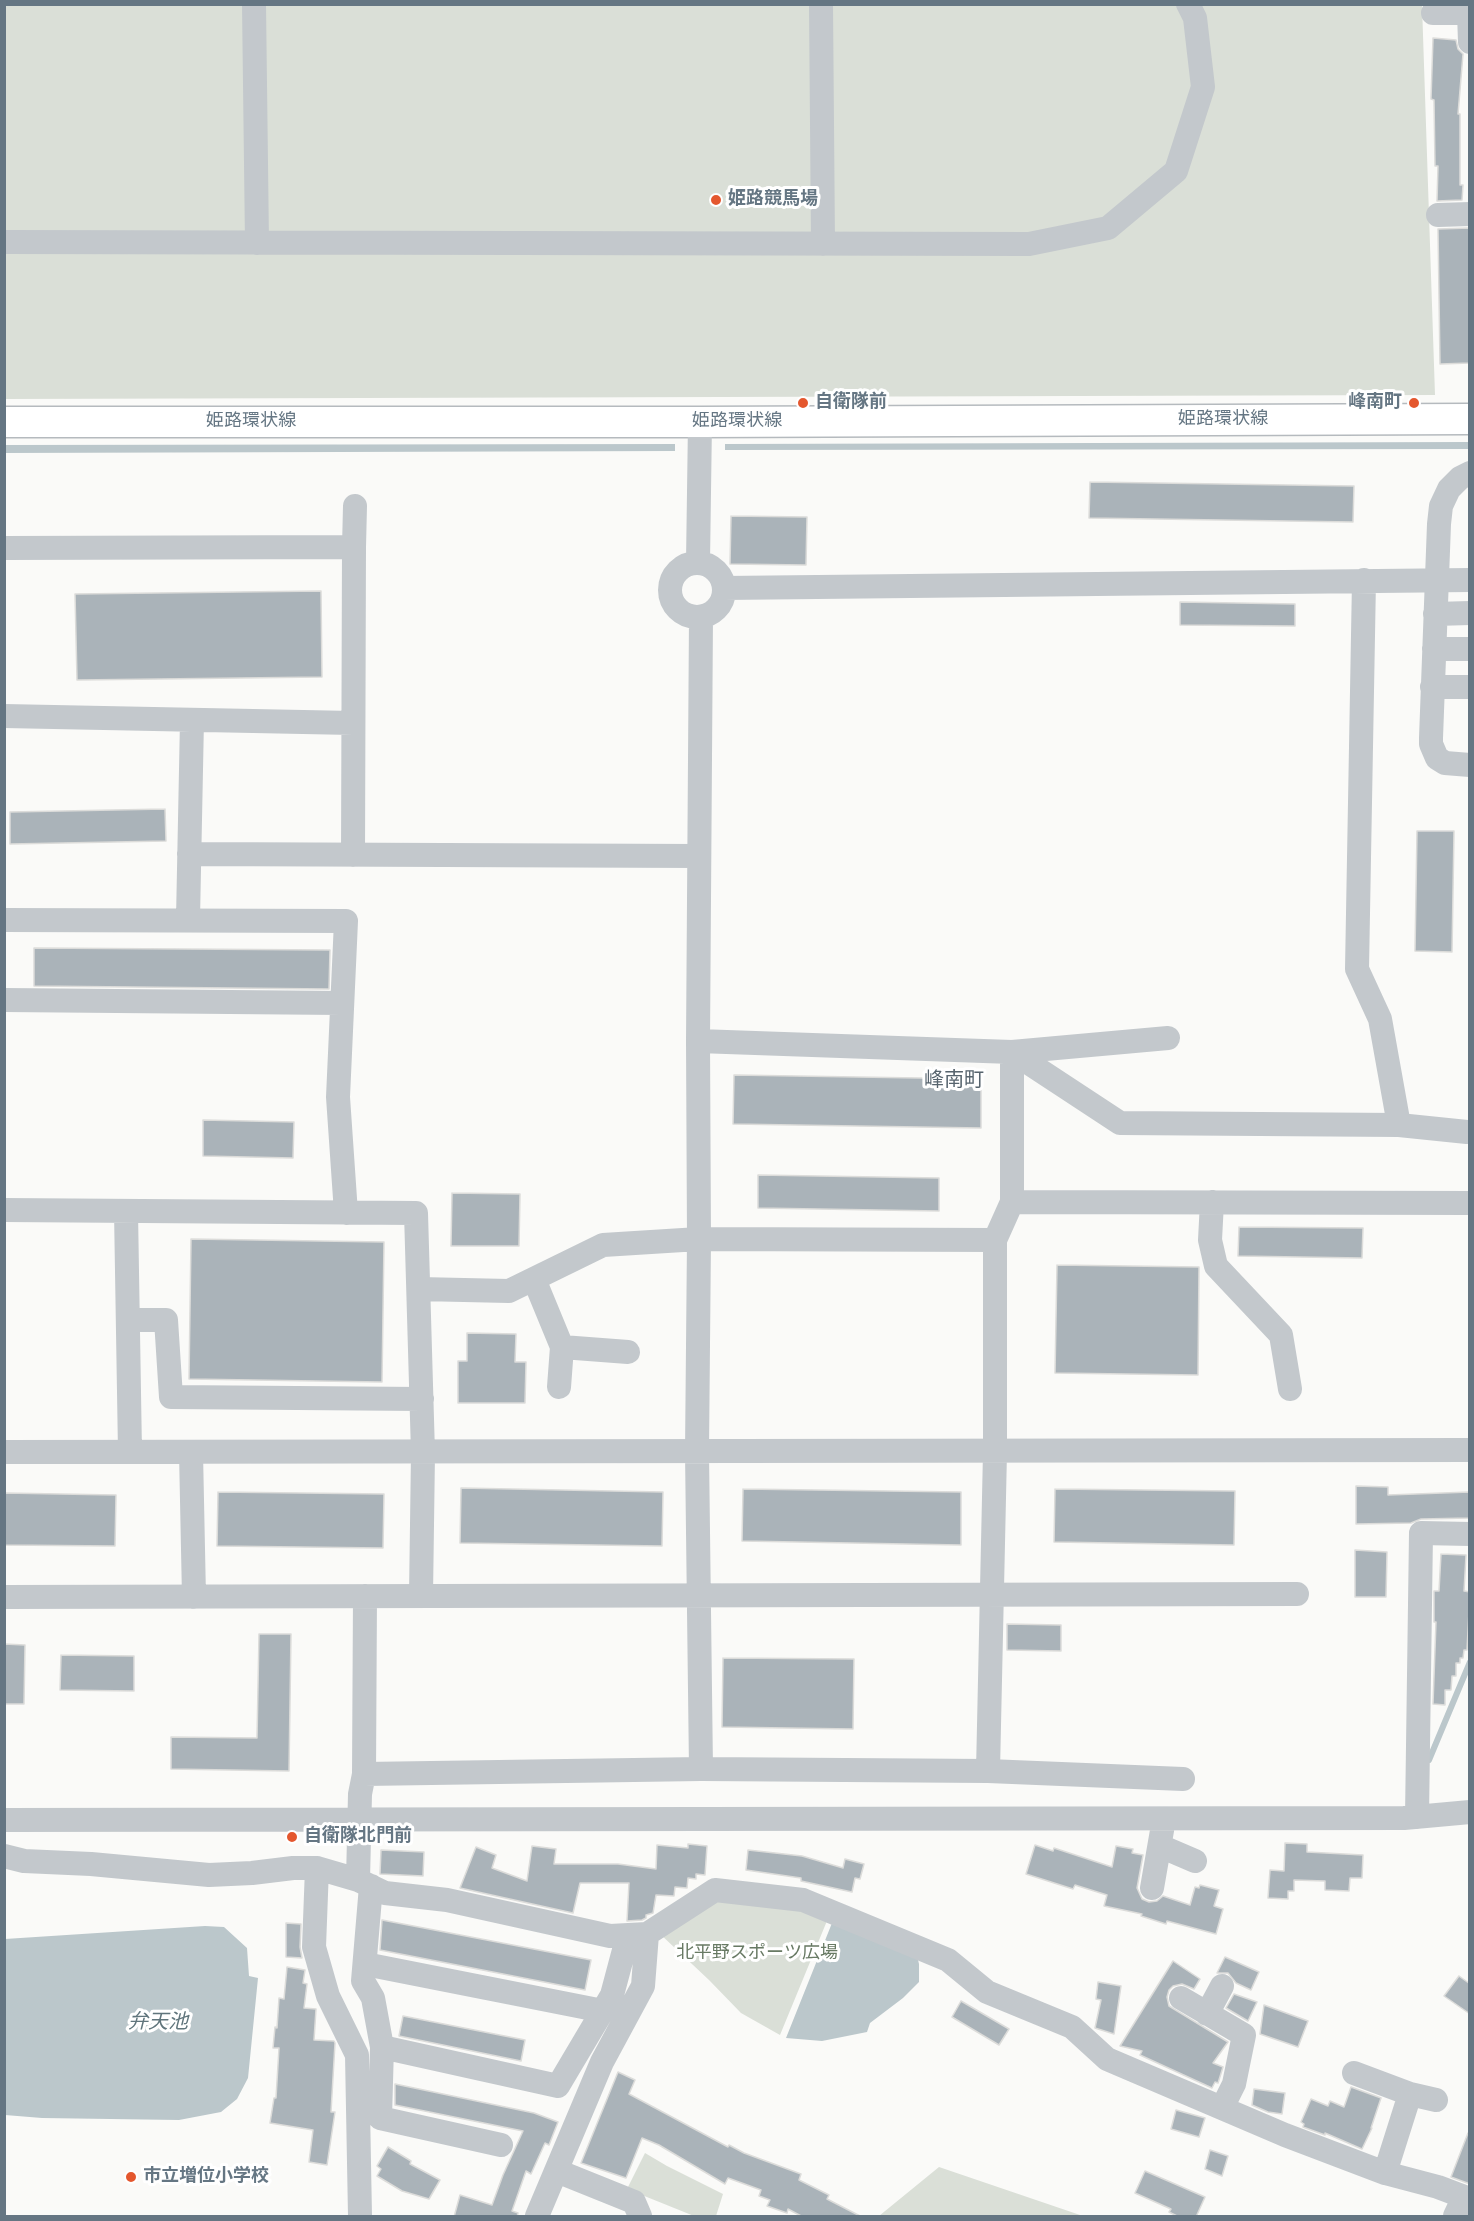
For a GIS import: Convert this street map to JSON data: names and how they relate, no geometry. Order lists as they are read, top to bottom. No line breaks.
{"streets":{"main road":["姫路環状線"]},"districts":["峰南町"],"water":["弁天池"],"parks":["北平野スポーツ広場"],"places":["姫路競馬場","自衛隊前","峰南町","自衛隊北門前","市立増位小学校"]}
